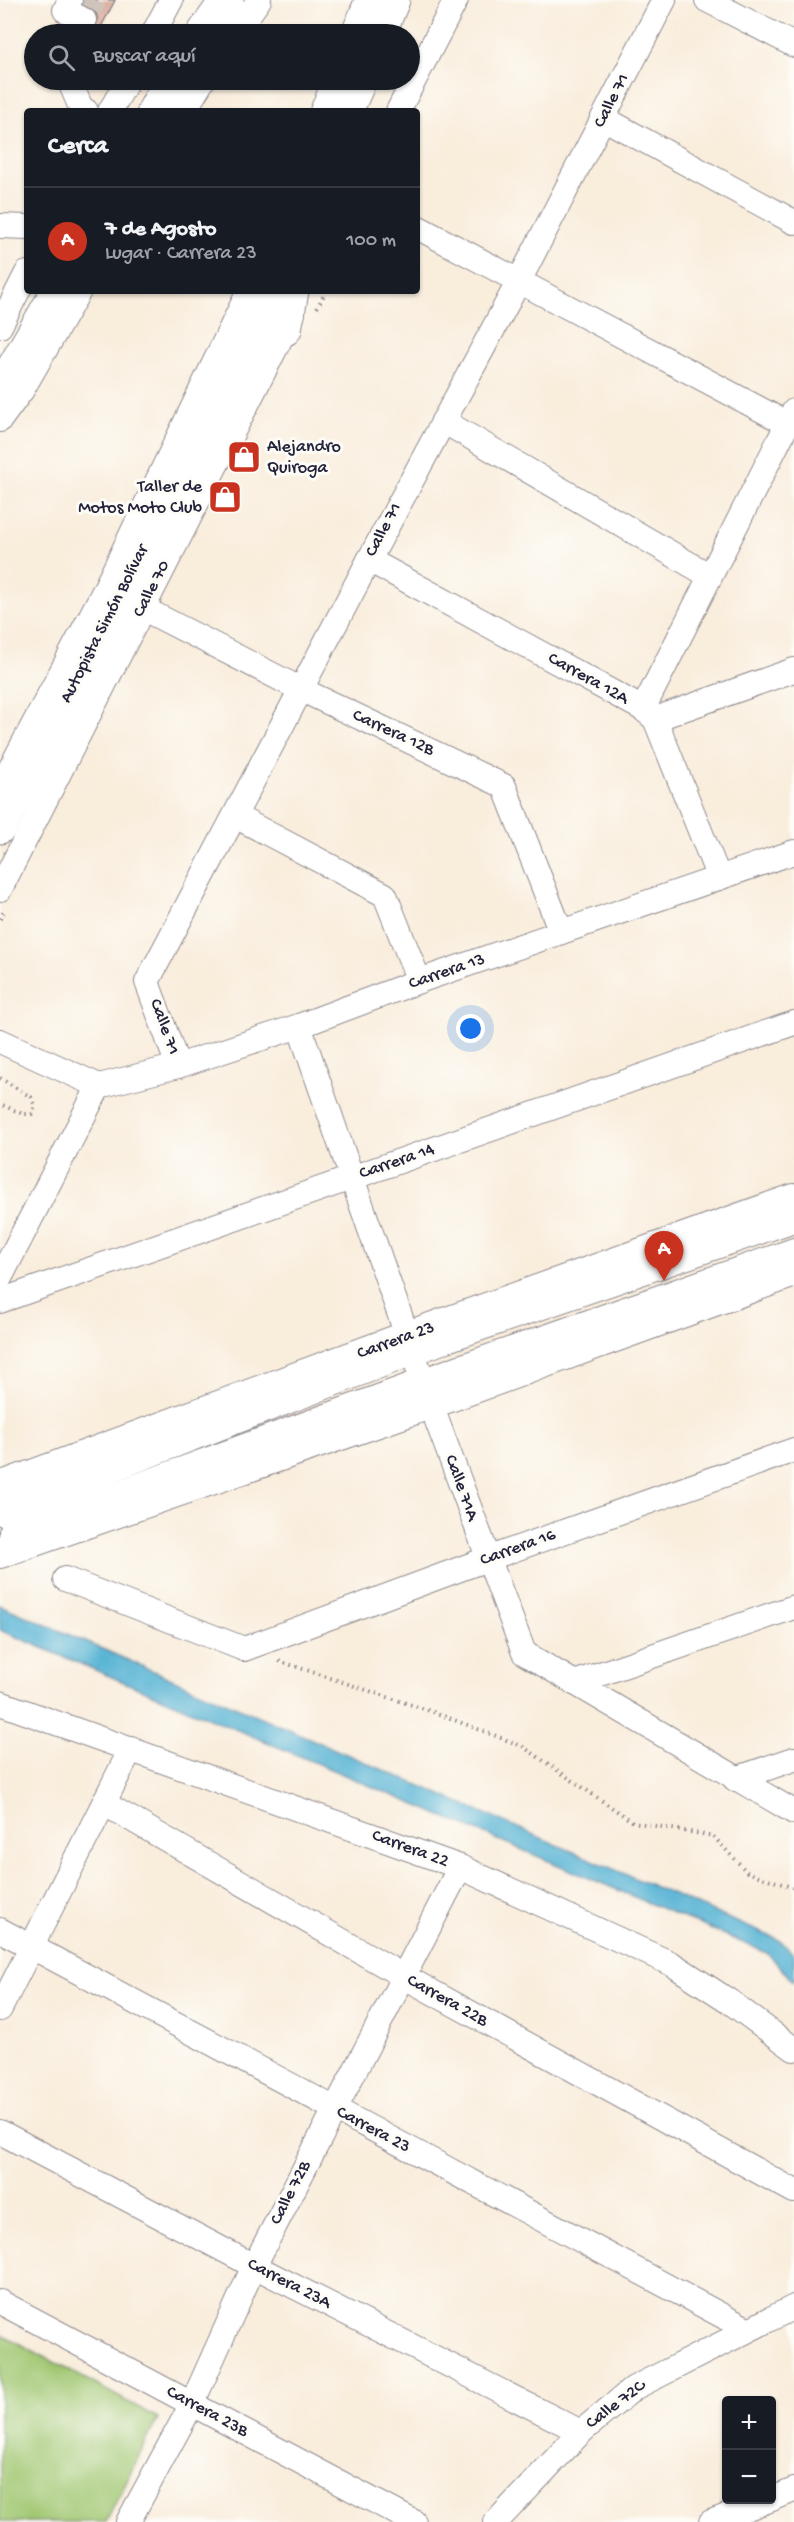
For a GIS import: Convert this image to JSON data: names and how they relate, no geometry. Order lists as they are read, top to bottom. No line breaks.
{"streets":{"highway":["Autopista Simón Bolívar"],"main road":["Carrera 23"],"street":["Calle 71","Calle 70","Carrera 12A","Carrera 12B","Carrera 13","Carrera 14","Calle 71A","Carrera 16","Carrera 22","Carrera 22B","Calle 72B","Carrera 23A","Calle 72C","Carrera 23B"]},"crossings":[["Calle 71","Carrera 12A"],["Calle 71","Carrera 12B"],["Calle 71","Carrera 13"],["Calle 70","Carrera 12B"],["Carrera 12B","Carrera 13"],["Carrera 13","Calle 71A"],["Carrera 14","Calle 71A"],["Carrera 23","Calle 71A"],["Carrera 23","Calle 72B"],["Carrera 23","Calle 72C"],["Calle 71A","Carrera 16"],["Carrera 22","Calle 72B"],["Carrera 22B","Calle 72B"],["Calle 72B","Carrera 23A"],["Calle 72B","Carrera 23B"],["Carrera 23A","Calle 72C"]],"places":{"shop":["Alejandro Quiroga","Taller de Motos Moto Club"]},"page":{"search":"Buscar aquí","heading":"Cerca","list":[{"mark":"A","name":"7 de Agosto","note":"Lugar · Carrera 23","value":"100 m"}],"pins":"A","map_buttons":["+","−"]}}
